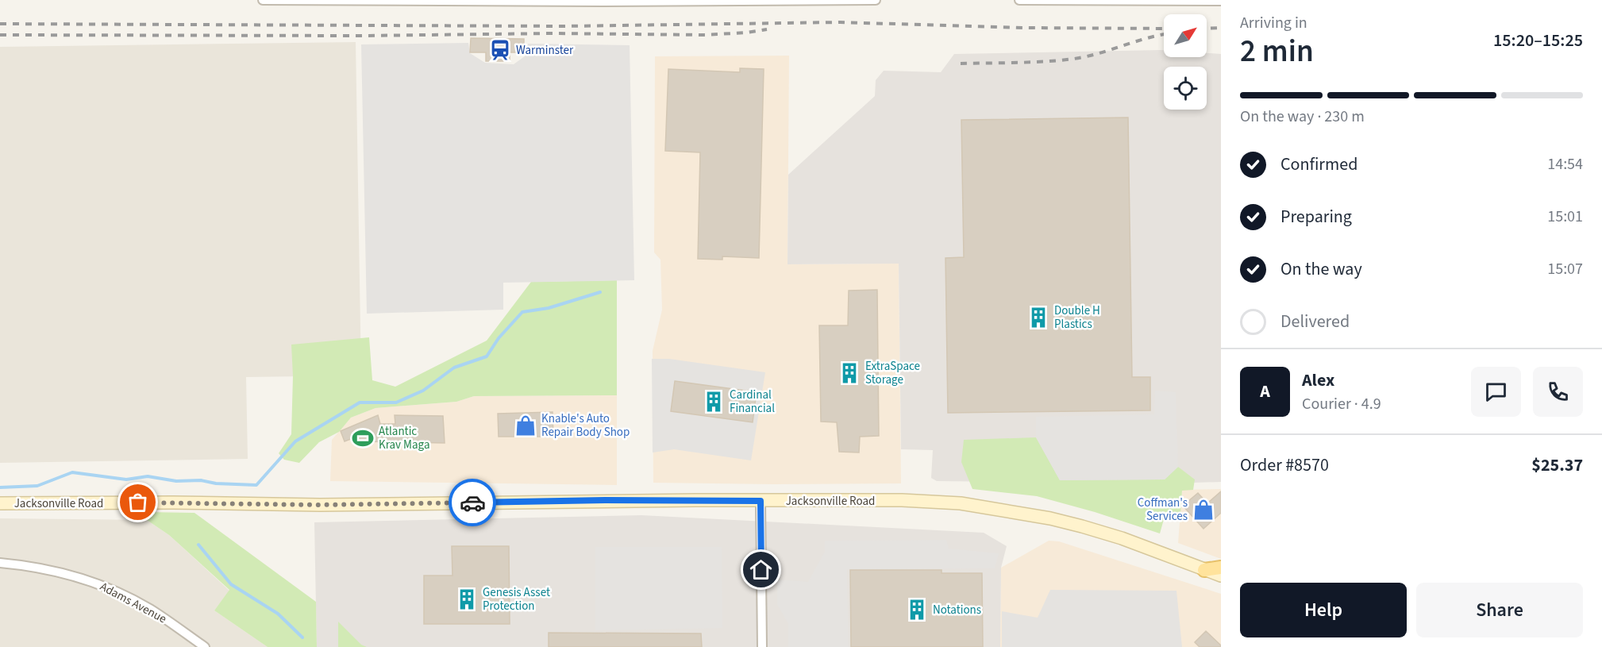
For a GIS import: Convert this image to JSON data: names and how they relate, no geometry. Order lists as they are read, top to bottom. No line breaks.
{"streets":{"main road":["Jacksonville Road"],"street":["Adams Avenue"]},"places":{"station":["Warminster"],"building":["Double H Plastics","ExtraSpace Storage","Cardinal Financial","Genesis Asset Protection","Notations"],"shop":["Knable's Auto Repair Body Shop","Coffman's Services"],"sports":["Atlantic Krav Maga"]},"north":"top right","page":{"heading":["2 min","Arriving in","15:20–15:25"],"panel":["Alex","Courier · 4.9","Order #8570","$25.37"],"bar":"On the way · 230 m","list":[["Confirmed","14:54"],["Preparing","15:01"],["On the way","15:07"],"Delivered"],"round":"A","buttons":["Help","Share"]}}
